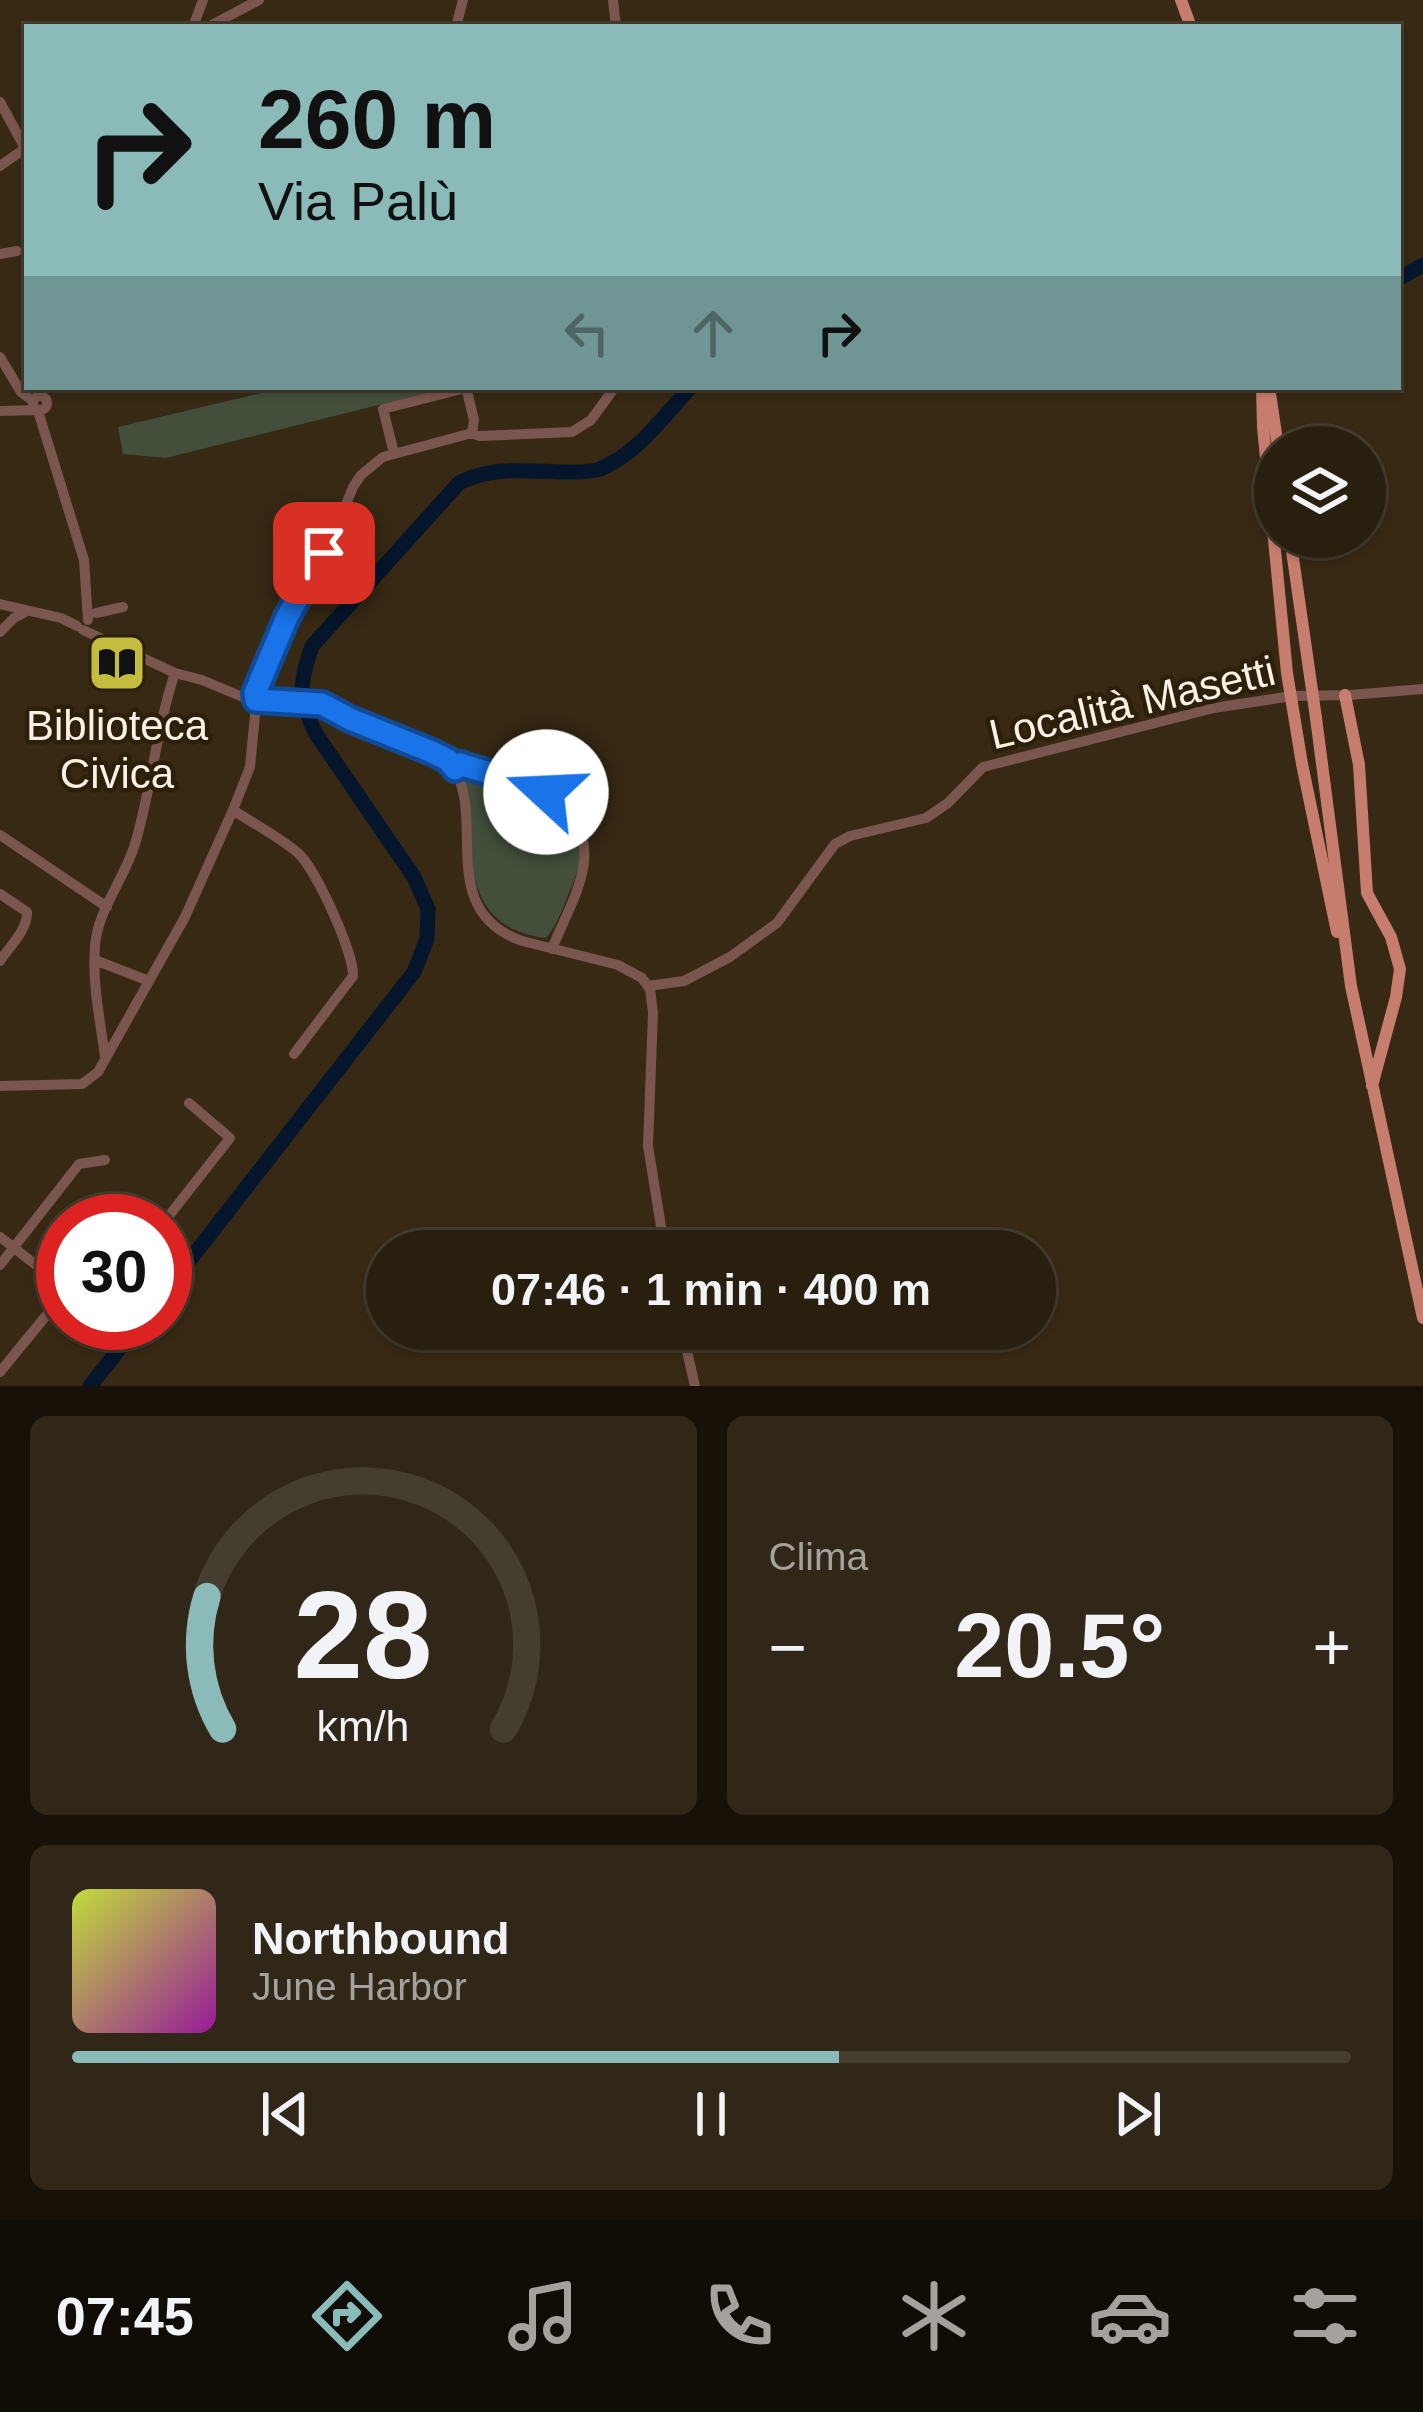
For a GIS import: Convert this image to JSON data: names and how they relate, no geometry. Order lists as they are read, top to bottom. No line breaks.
{"streets":{"street":["Località Masetti"]},"places":{"library":["Biblioteca Civica"]},"page":{"turn":["260 m","Via Palù"],"limit":"30","trip":"07:46 · 1 min · 400 m","tile":"Clima","heat":["−","20.5°","+"],"song":["Northbound","June Harbor"],"tabs":"07:45","gauge":["28","km/h"]}}
